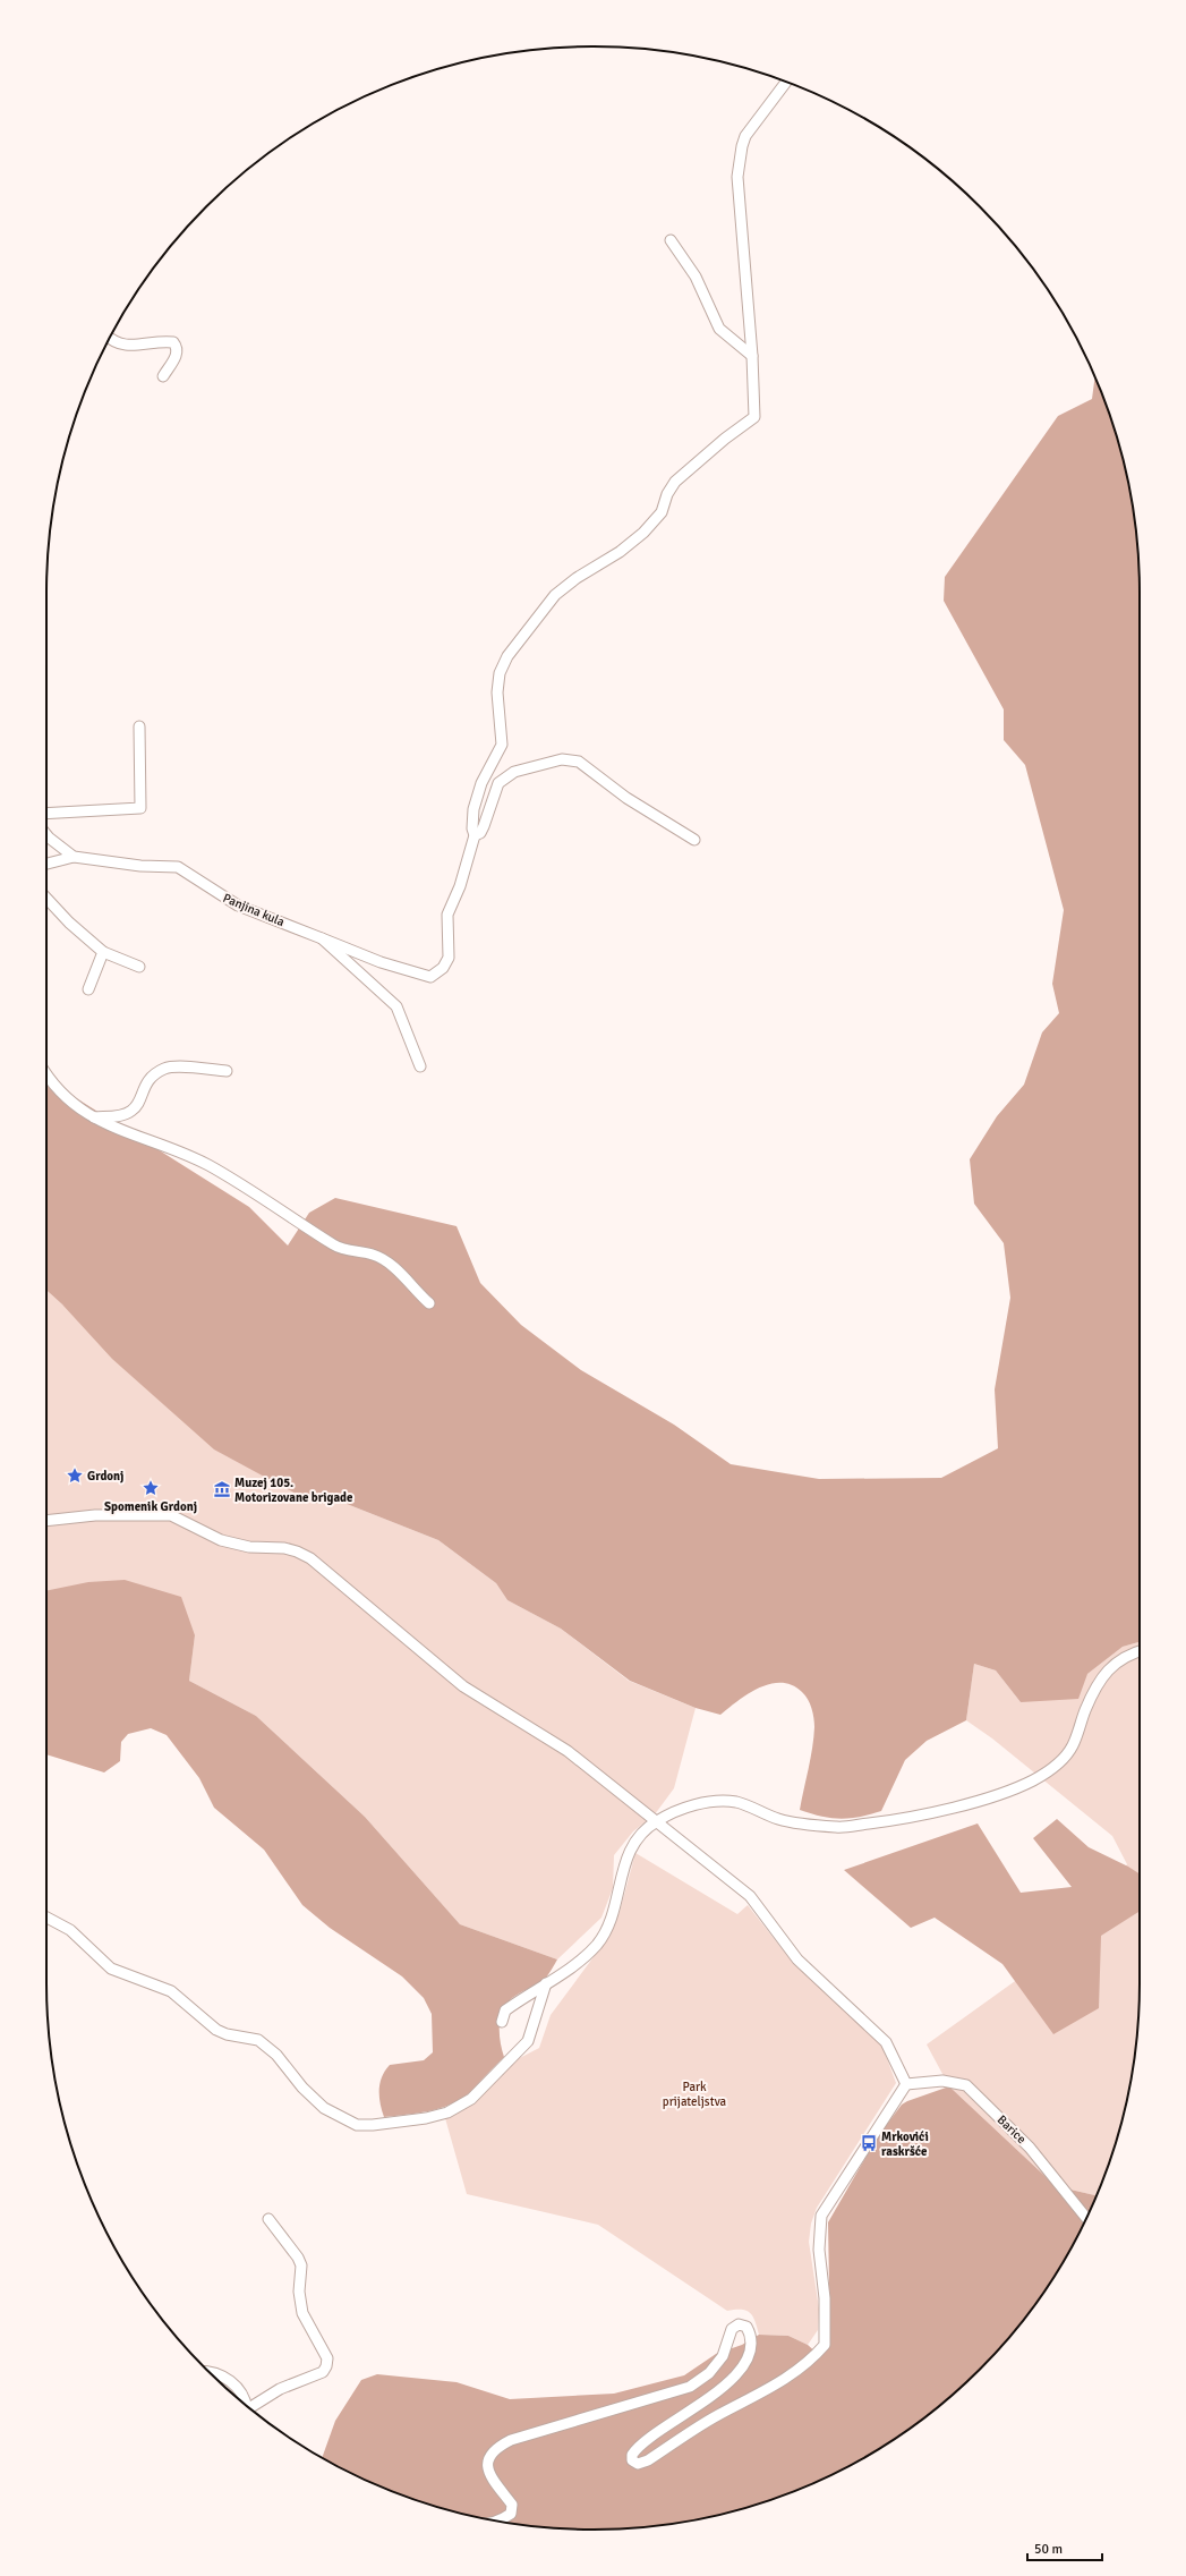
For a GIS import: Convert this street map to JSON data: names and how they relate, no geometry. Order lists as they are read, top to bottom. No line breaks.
{"streets":{"street":["Panjina kula","Barice"]},"parks":["Park prijateljstva"],"places":{"place":["Grdonj","Spomenik Grdonj"],"museum":["Muzej 105. Motorizovane brigade"],"bus stop":["Mrkovići raskršće"]},"scale_bar":"50 m"}
